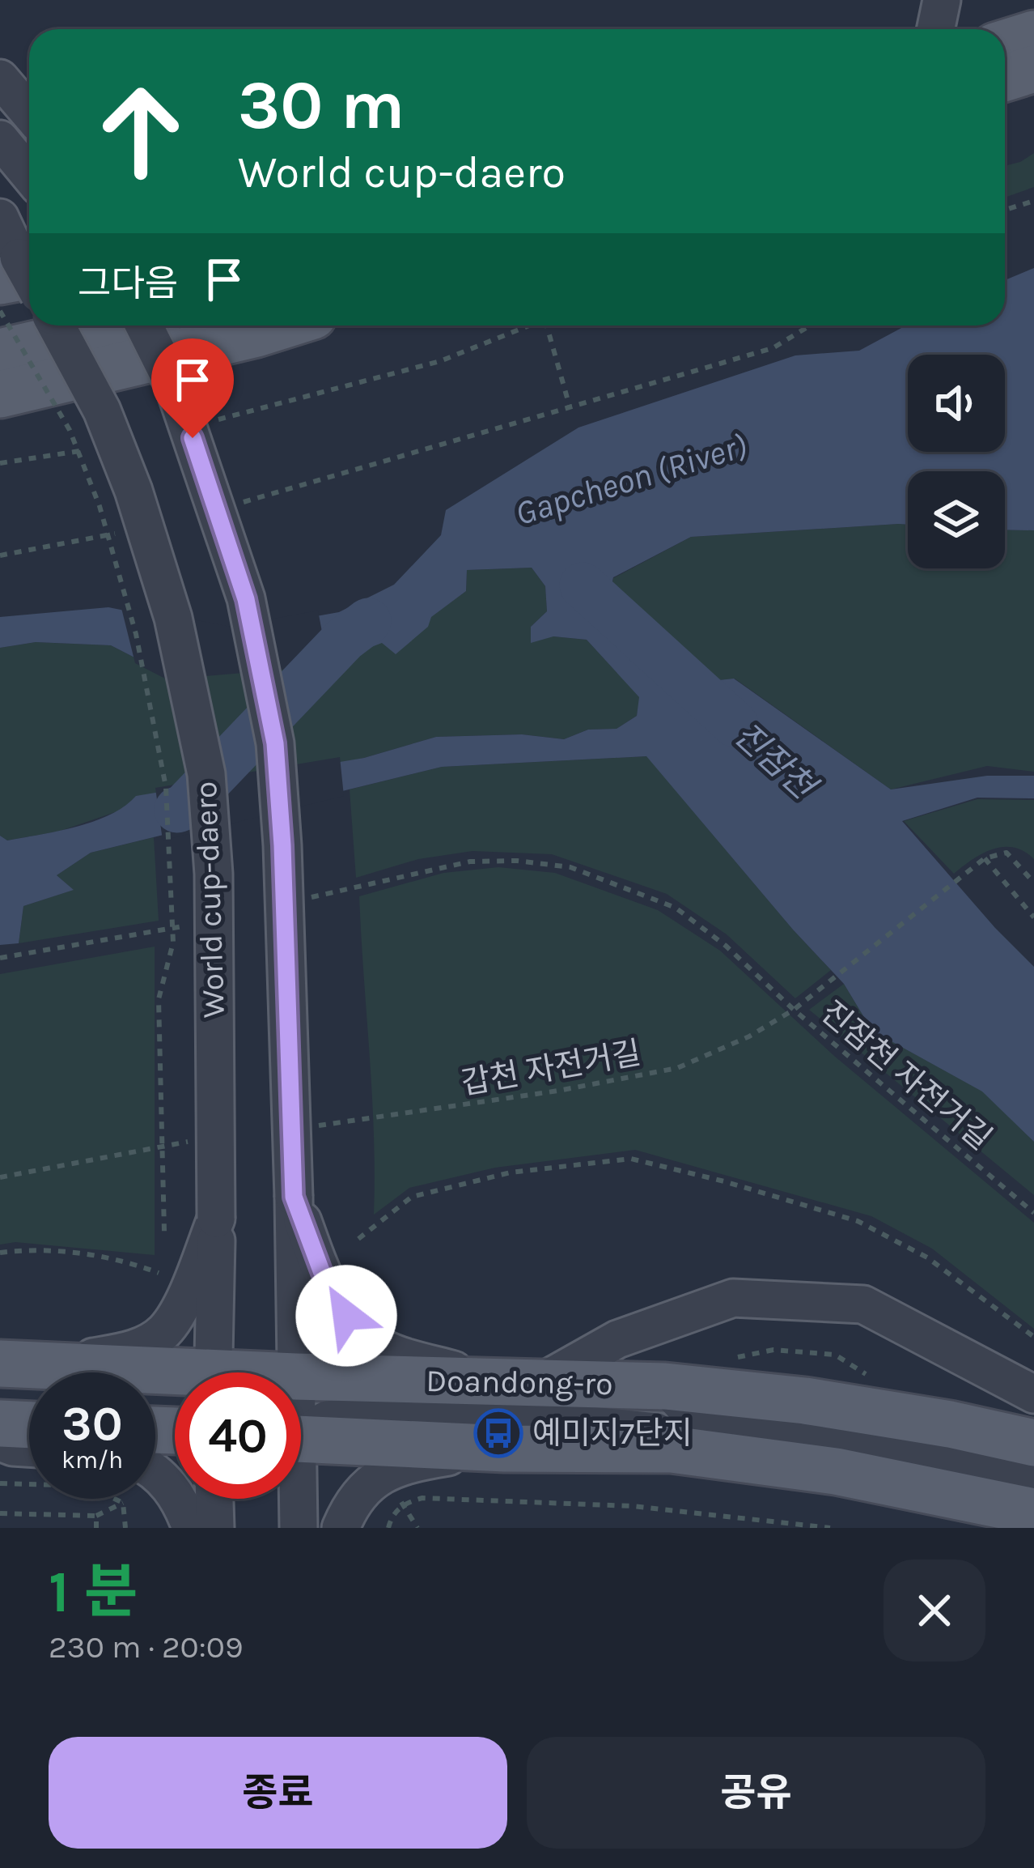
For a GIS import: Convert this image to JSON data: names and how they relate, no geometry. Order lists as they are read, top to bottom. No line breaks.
{"streets":{"main road":["Doandong-ro"],"street":["World cup-daero"],"path":["갑천 자전거길","진잠천 자전거길"]},"crossings":[["갑천 자전거길","진잠천 자전거길"]],"water":["Gapcheon (River)","진잠천"],"places":{"bus stop":["예미지7단지"]},"page":{"turn":["30 m","World cup-daero"],"then":"그다음","speed":"30 km/h","limit":"40","heading":["1 분","230 m · 20:09"],"buttons":["종료","공유"]}}
